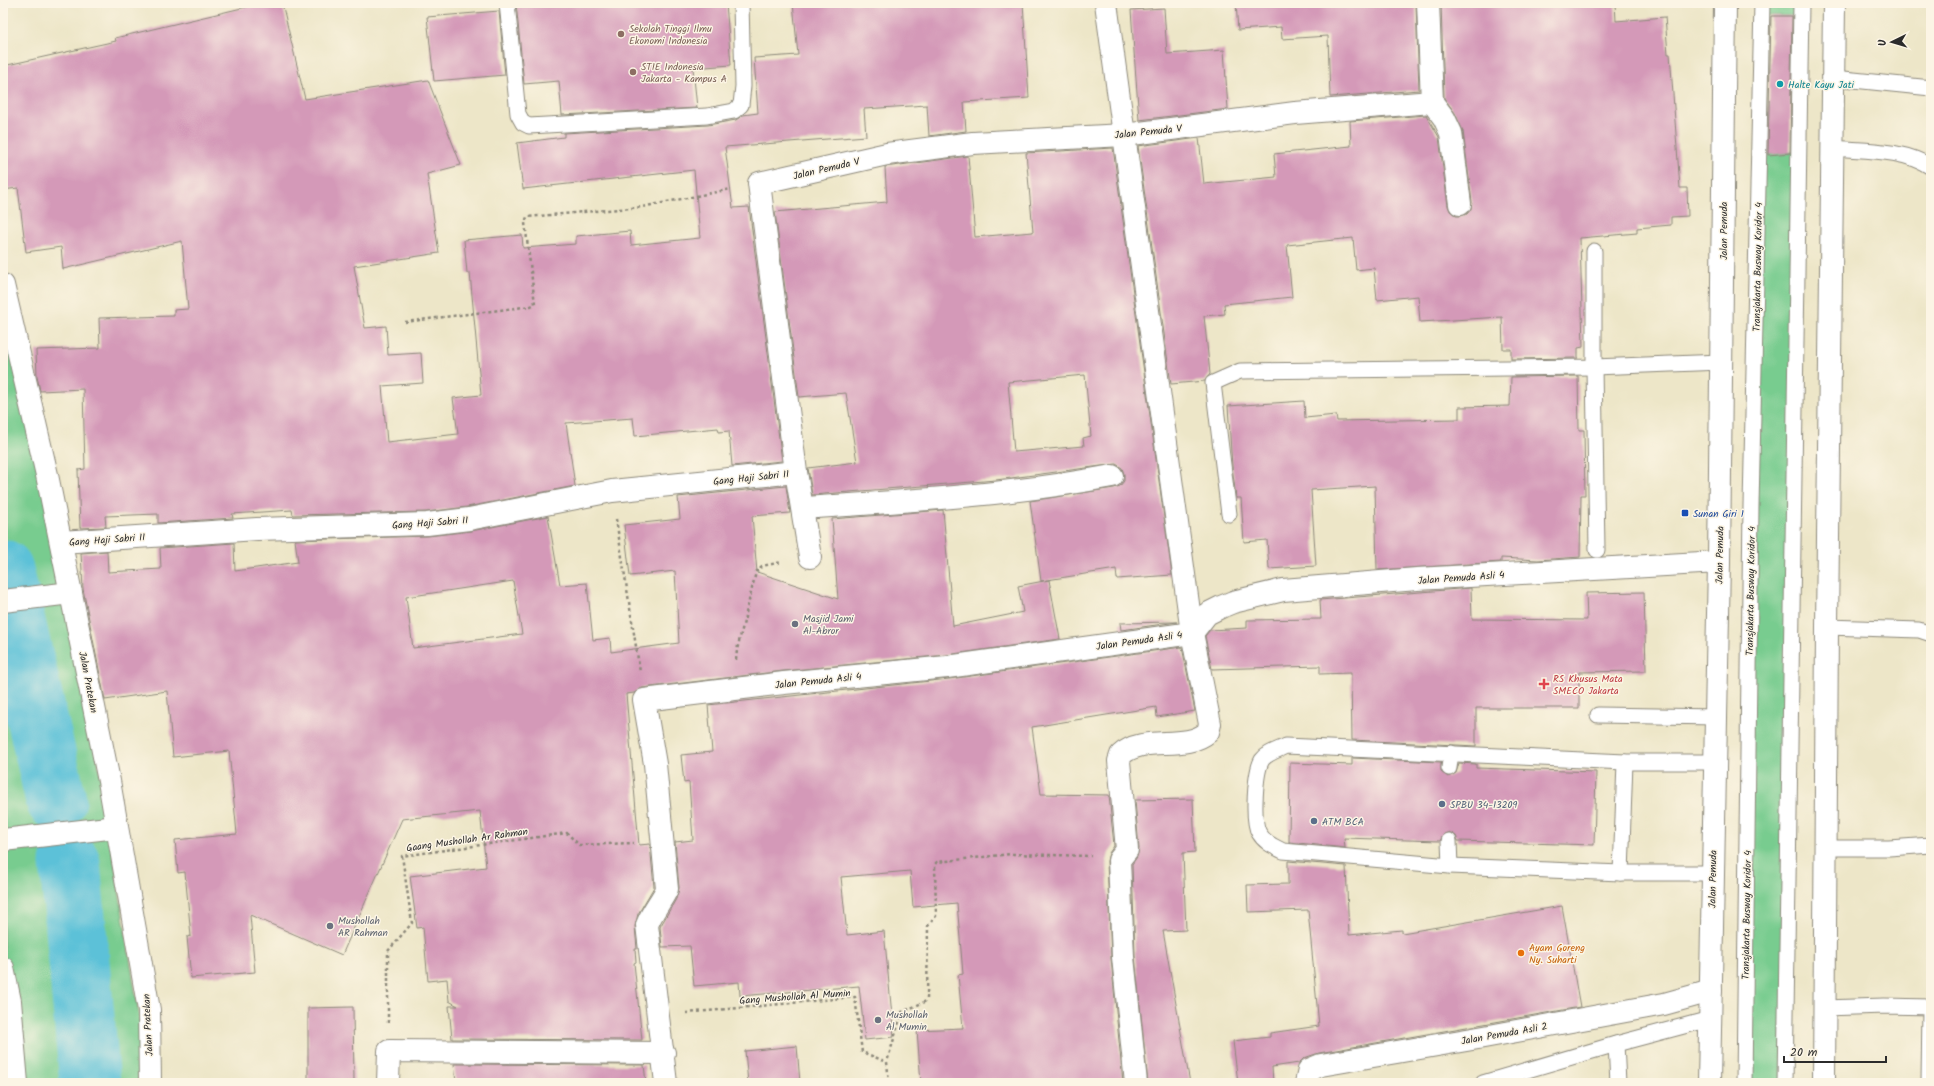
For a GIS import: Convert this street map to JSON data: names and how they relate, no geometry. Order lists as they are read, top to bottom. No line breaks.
{"streets":{"street":["Jalan Pemuda V","Jalan Pemuda","Gang Haji Sabri II","Jalan Pemuda Asli 4","Jalan Pratekan","Jalan Pemuda Asli 2"],"lane":["Transjakarta Busway Koridor 4"],"path":["Gaang Mushollah Ar Rahman","Gang Mushollah Al Mumin"]},"crossings":[["Jalan Pemuda","Jalan Pemuda Asli 4"],["Jalan Pemuda","Jalan Pemuda Asli 2"],["Gang Haji Sabri II","Jalan Pratekan"]],"places":{"other":["Sekolah Tinggi Ilmu Ekonomi Indonesia","STIE Indonesia Jakarta - Kampus A","Halte Kayu Jati","Masjid Jami Al-Abror","SPBU 34-13209","ATM BCA","Mushollah AR Rahman","Ayam Goreng Ny. Suharti","Mushollah Al Mumin"],"transit":["Sunan Giri 1"],"health":["RS Khusus Mata SMECO Jakarta"]},"scale_bar":"20 m","north":"left"}
